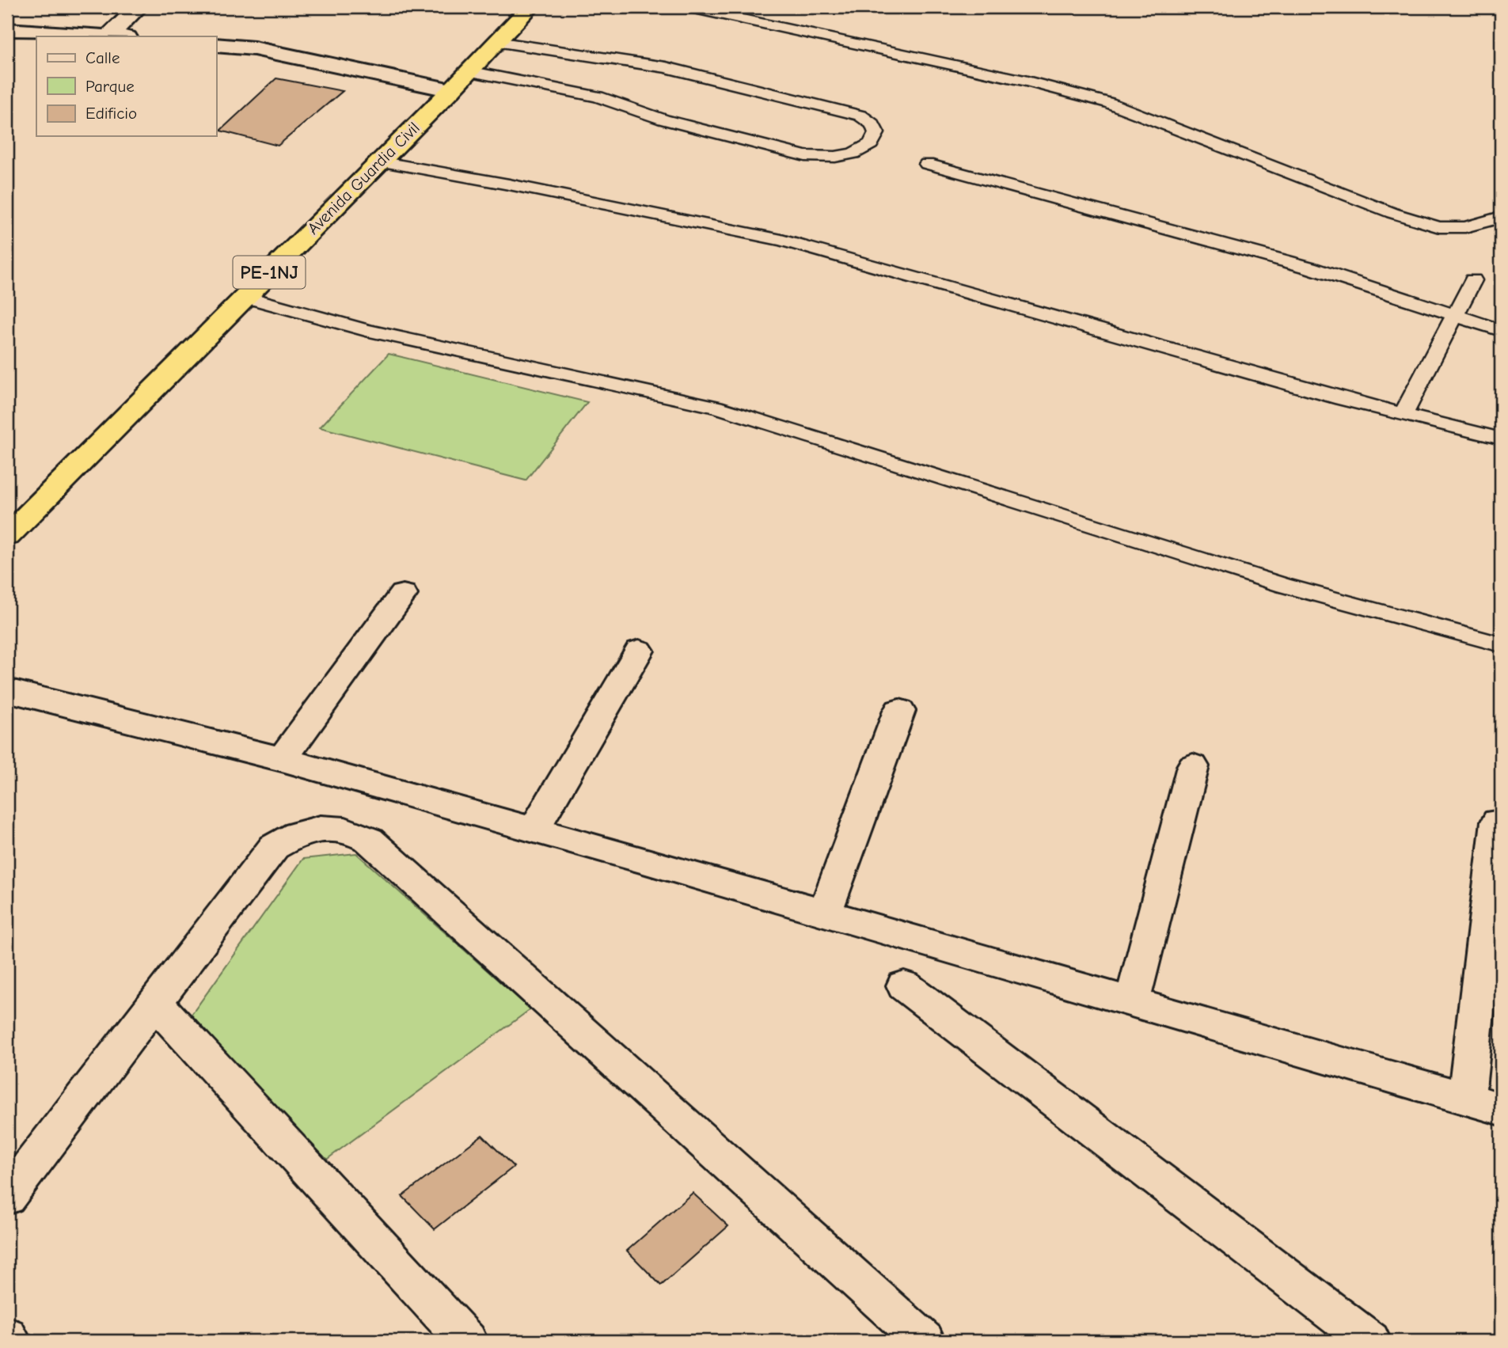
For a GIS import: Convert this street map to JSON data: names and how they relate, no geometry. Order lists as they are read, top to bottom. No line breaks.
{"streets":{"highway":["Avenida Guardia Civil","PE-1NJ"]},"legend":["Calle","Parque","Edificio"]}
